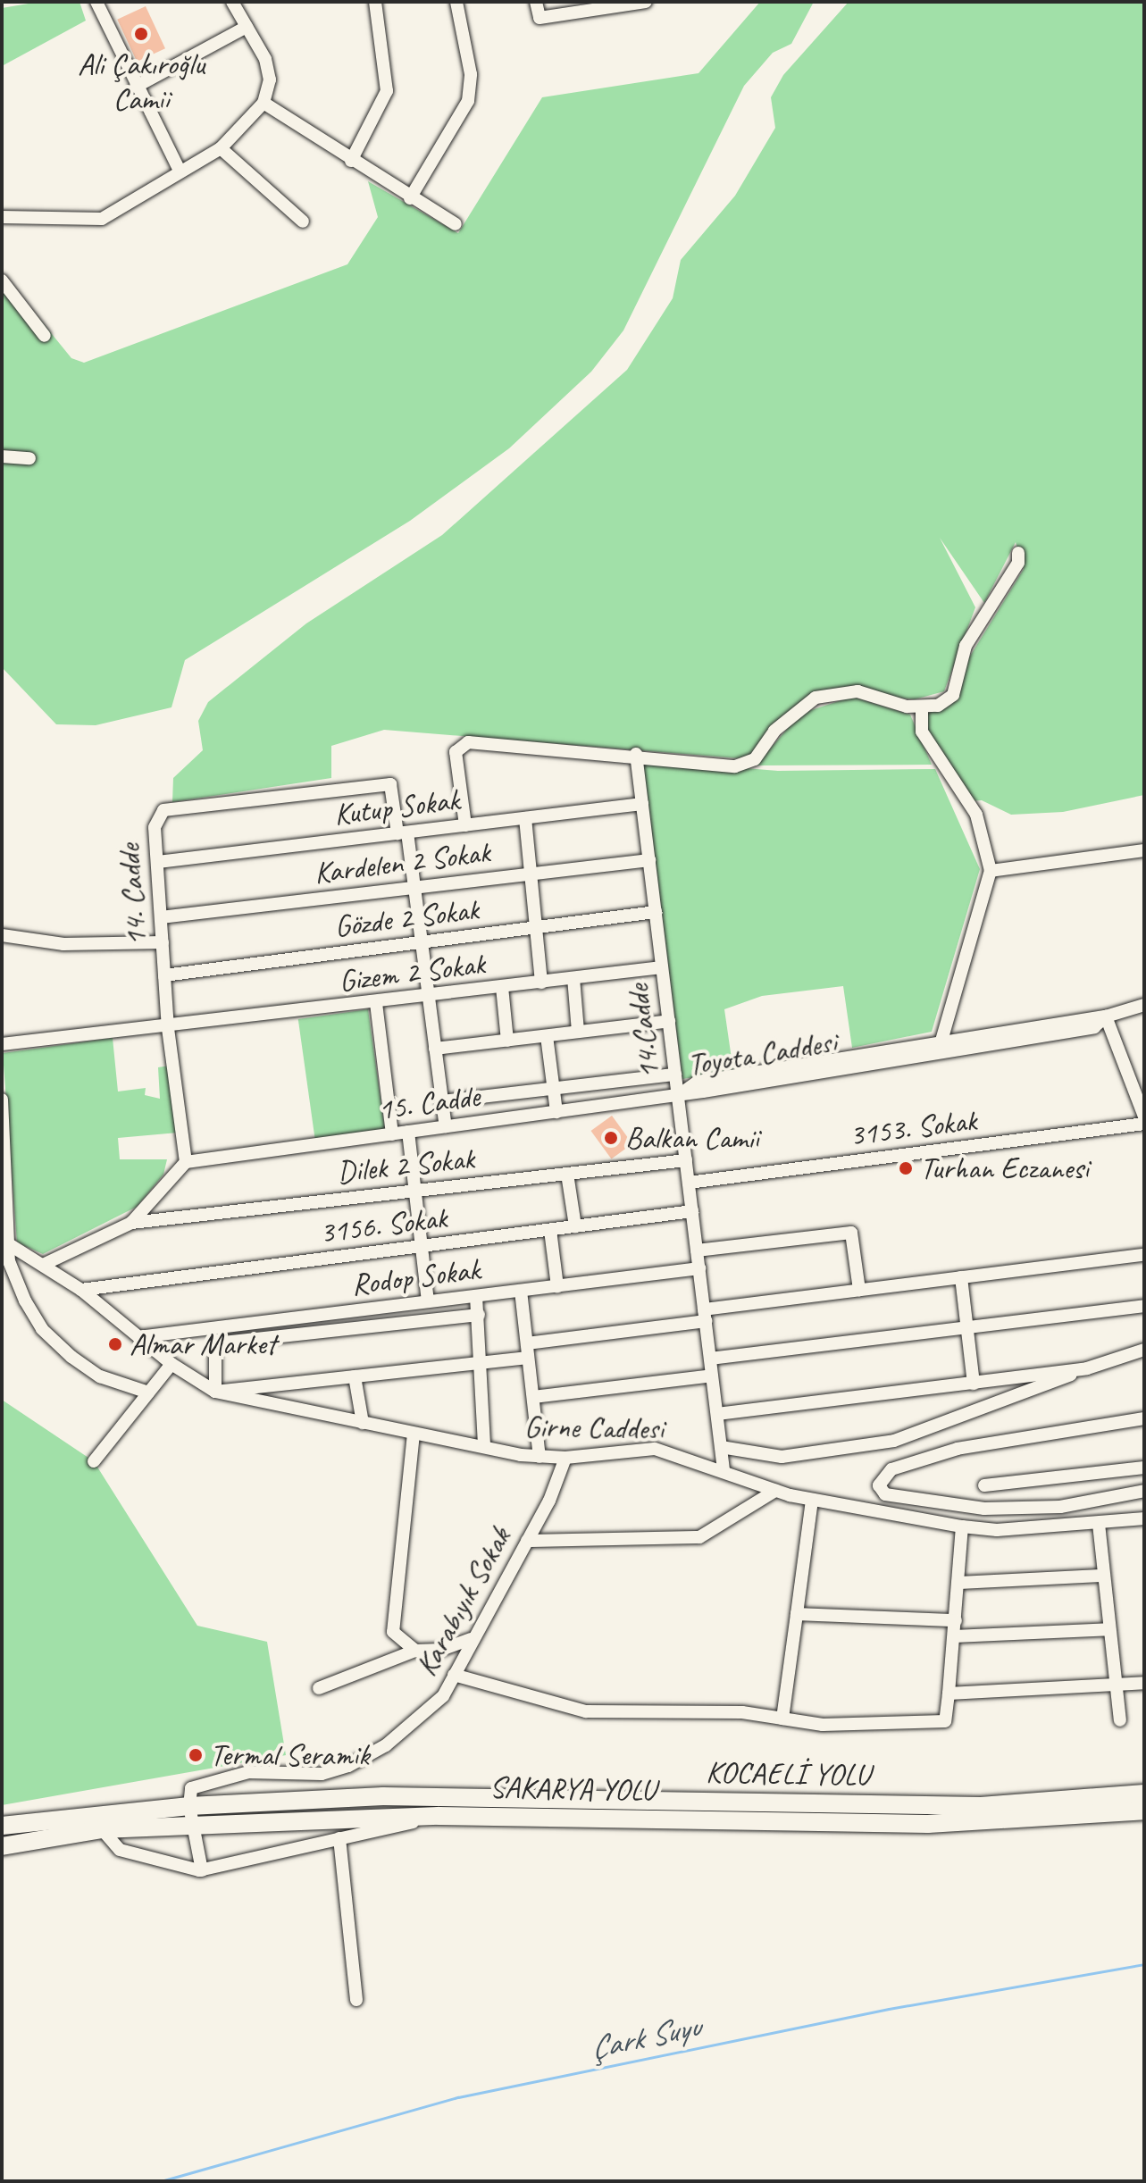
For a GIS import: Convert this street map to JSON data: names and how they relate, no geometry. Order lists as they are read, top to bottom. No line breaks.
{"streets":{"highway":["KOCAELİ YOLU","SAKARYA YOLU"],"street":["Kutup Sokak","Kardelen 2 Sokak","14. Cadde","Gözde 2 Sokak","Gizem 2 Sokak","14.Cadde","Toyota Caddesi","15. Cadde","3153. Sokak","Dilek 2 Sokak","3156. Sokak","Rodop Sokak","Girne Caddesi","Karabıyık Sokak"]},"crossings":[["Kutup Sokak","14. Cadde"],["Kutup Sokak","14.Cadde"],["Kardelen 2 Sokak","14. Cadde"],["Kardelen 2 Sokak","14.Cadde"],["14. Cadde","Gözde 2 Sokak"],["14. Cadde","Gizem 2 Sokak"],["14. Cadde","15. Cadde"],["Gözde 2 Sokak","14.Cadde"],["Gizem 2 Sokak","14.Cadde"],["14.Cadde","Toyota Caddesi"],["14.Cadde","15. Cadde"],["14.Cadde","3153. Sokak"],["14.Cadde","Dilek 2 Sokak"],["14.Cadde","3156. Sokak"],["14.Cadde","Rodop Sokak"],["14.Cadde","Girne Caddesi"],["Toyota Caddesi","15. Cadde"],["3156. Sokak","Girne Caddesi"],["Rodop Sokak","Girne Caddesi"],["Girne Caddesi","Karabıyık Sokak"],["Karabıyık Sokak","KOCAELİ YOLU"],["Karabıyık Sokak","SAKARYA YOLU"],["KOCAELİ YOLU","SAKARYA YOLU"]],"water":["Çark Suyu"],"places":["Ali Çakıroğlu Camii","Balkan Camii","Turhan Eczanesi","Almar Market","Termal Seramik"]}
